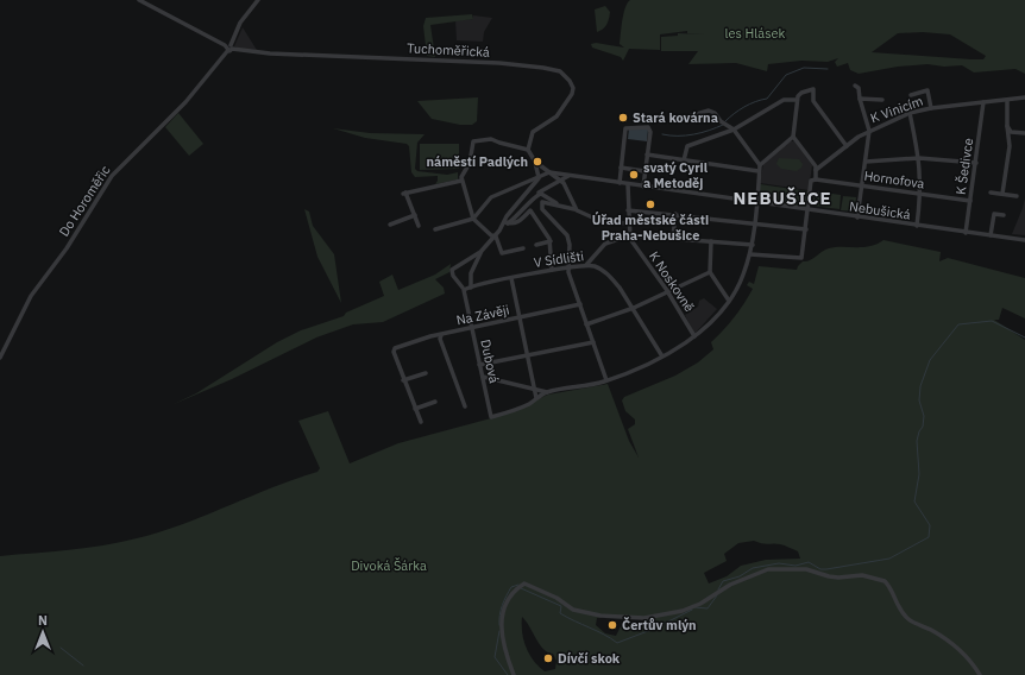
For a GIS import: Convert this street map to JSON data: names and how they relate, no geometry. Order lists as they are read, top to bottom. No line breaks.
{"streets":{"street":["Tuchoměřická","K Vinicím","K Šedivce","Hornofova","Do Horoměřic","Nebušická","V Sídlišti","K Noskovně","Na Závěji","Dubová"]},"crossings":[["Tuchoměřická","Do Horoměřic"],["K Vinicím","K Šedivce"],["K Šedivce","Hornofova"],["K Šedivce","Nebušická"],["Nebušická","K Noskovně"],["V Sídlišti","Dubová"],["Na Závěji","Dubová"]],"districts":["NEBUŠICE"],"parks":["les Hlásek","Divoká Šárka"],"places":["Stará kovárna","náměstí Padlých","svatý Cyril a Metoděj","Úřad městské části Praha-Nebušice","Čertův mlýn","Dívčí skok"],"north":"top"}
